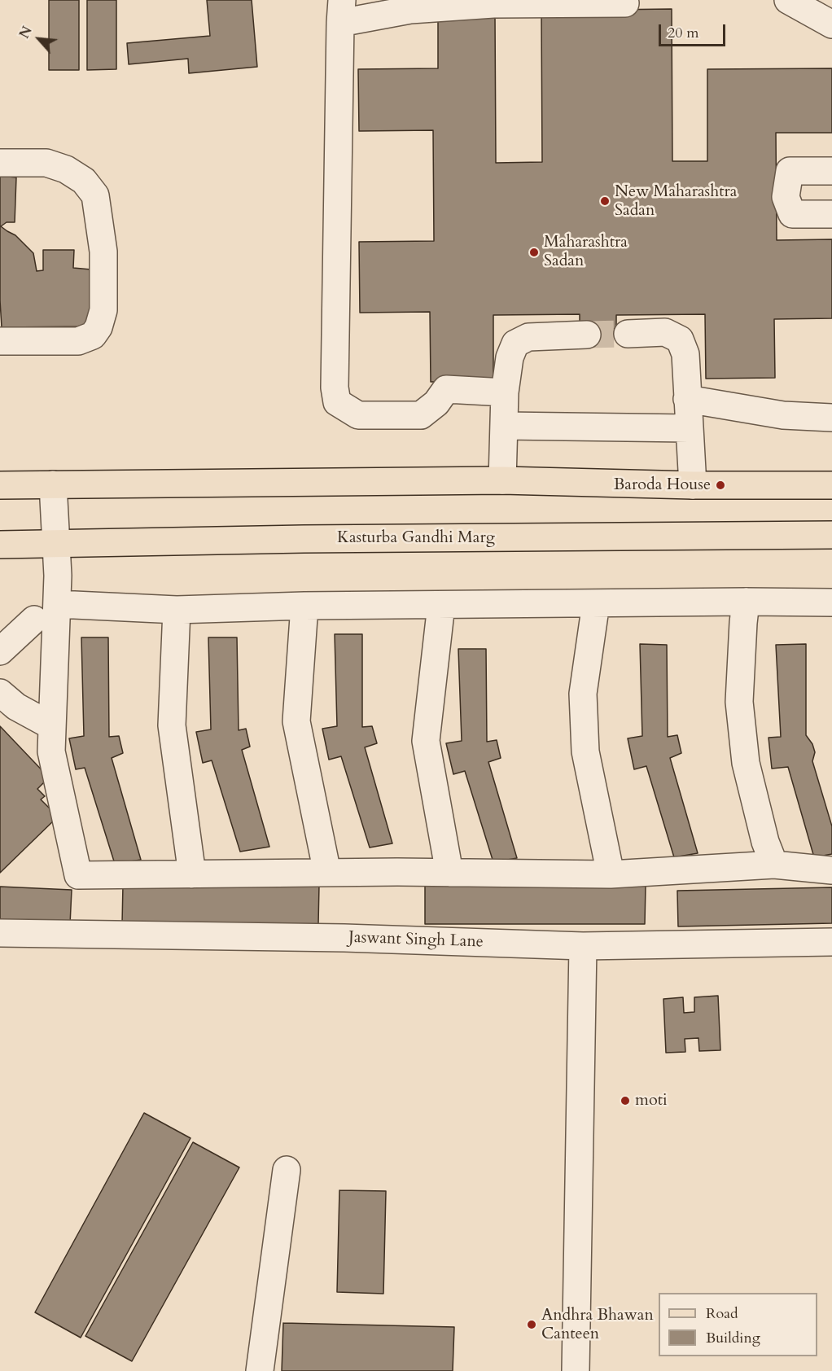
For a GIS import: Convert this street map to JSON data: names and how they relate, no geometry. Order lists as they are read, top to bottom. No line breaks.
{"streets":{"main road":["Kasturba Gandhi Marg"],"street":["Jaswant Singh Lane"]},"places":["New Maharashtra Sadan","Maharashtra Sadan","Baroda House","moti","Andhra Bhawan Canteen"],"legend":["Road","Building"],"scale_bar":"20 m","north":"top left"}
